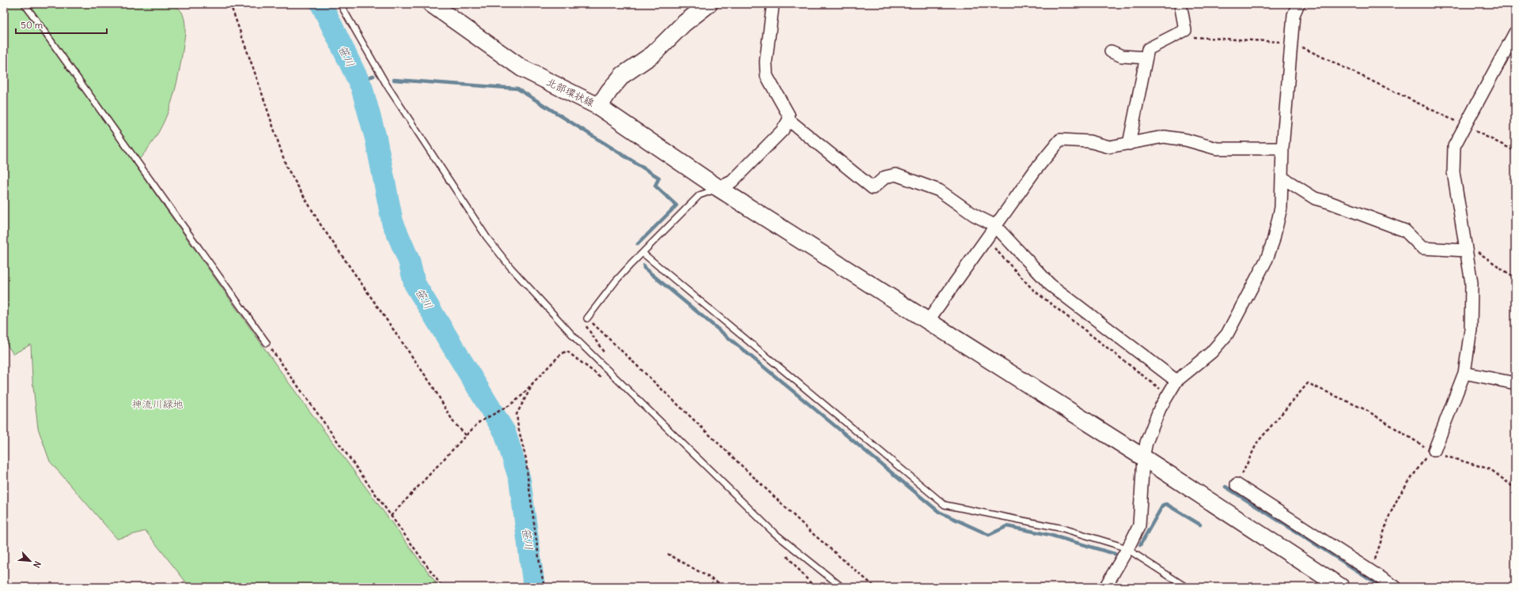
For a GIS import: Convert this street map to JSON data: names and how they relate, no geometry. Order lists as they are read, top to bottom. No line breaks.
{"streets":{"street":["北部環状線"]},"water":["笹川"],"parks":["神流川緑地"],"scale_bar":"50 m","north":"bottom right"}
